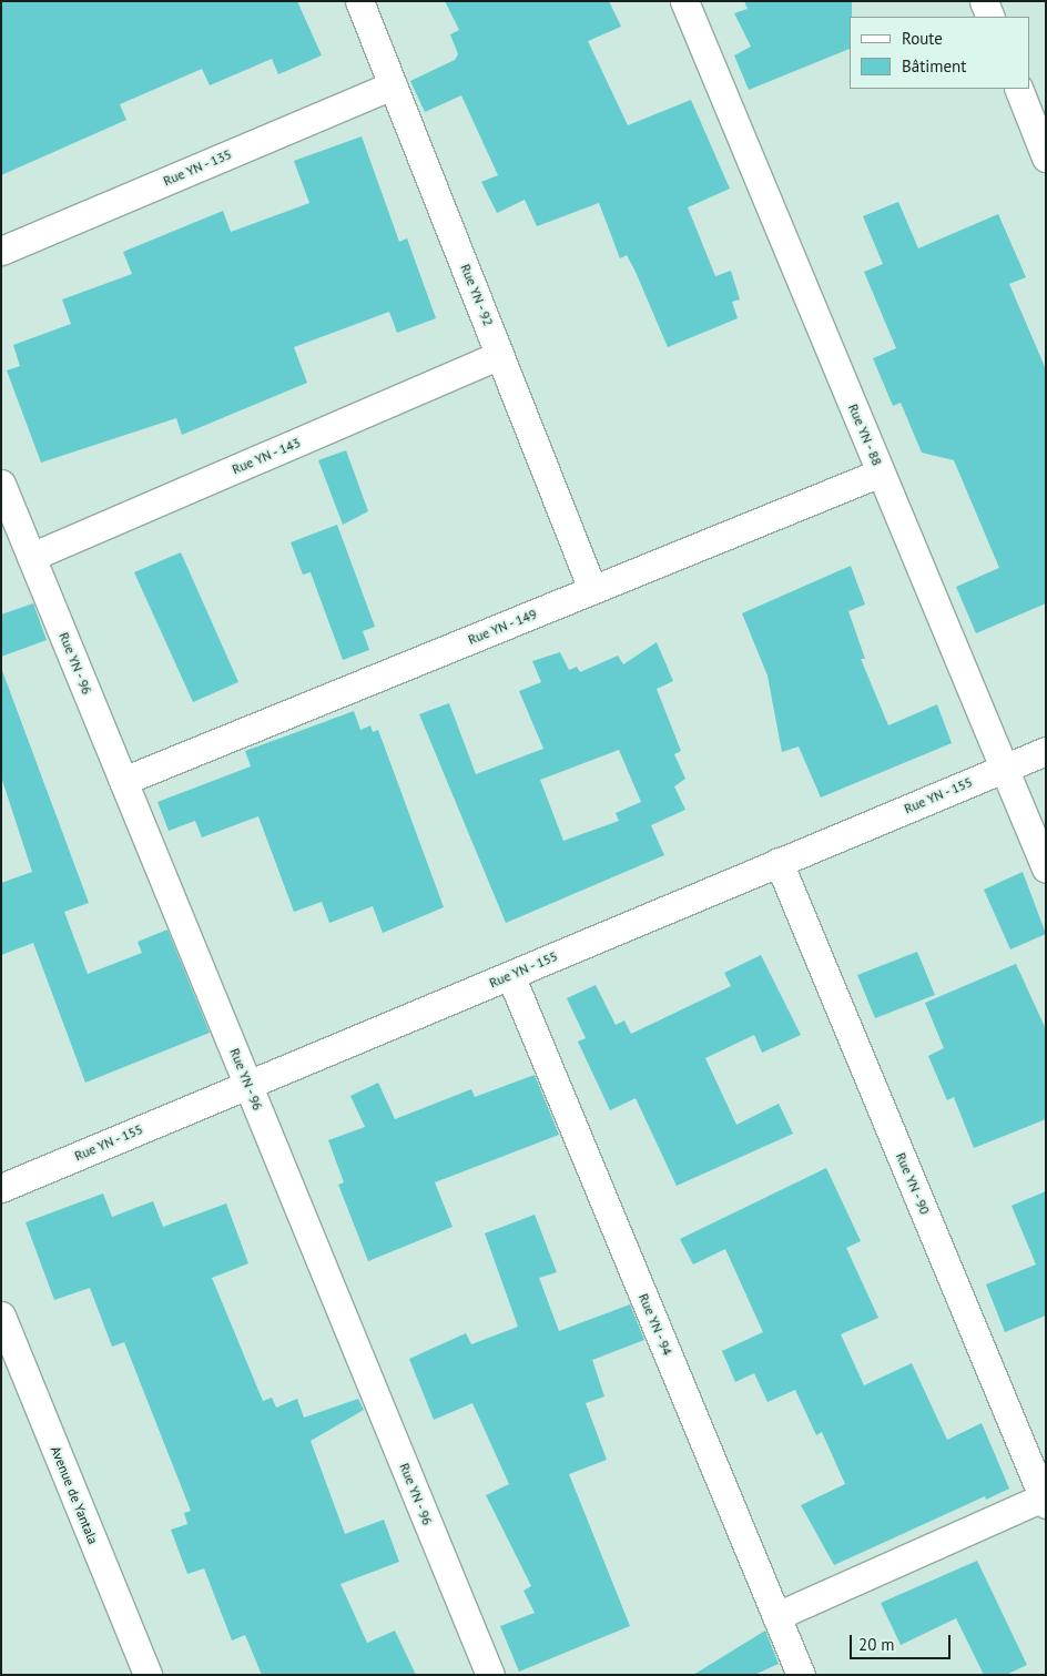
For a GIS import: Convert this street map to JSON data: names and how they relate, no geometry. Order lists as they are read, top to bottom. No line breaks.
{"streets":{"street":["Rue YN - 135","Rue YN - 92","Rue YN - 88","Rue YN - 143","Rue YN - 149","Rue YN - 96","Rue YN - 155","Rue YN - 90","Rue YN - 94","Avenue de Yantala"]},"crossings":[["Rue YN - 135","Rue YN - 92"],["Rue YN - 92","Rue YN - 143"],["Rue YN - 92","Rue YN - 149"],["Rue YN - 88","Rue YN - 149"],["Rue YN - 88","Rue YN - 155"],["Rue YN - 143","Rue YN - 96"],["Rue YN - 149","Rue YN - 96"],["Rue YN - 96","Rue YN - 155"],["Rue YN - 155","Rue YN - 90"],["Rue YN - 155","Rue YN - 94"]],"legend":["Route","Bâtiment"],"scale_bar":"20 m"}
